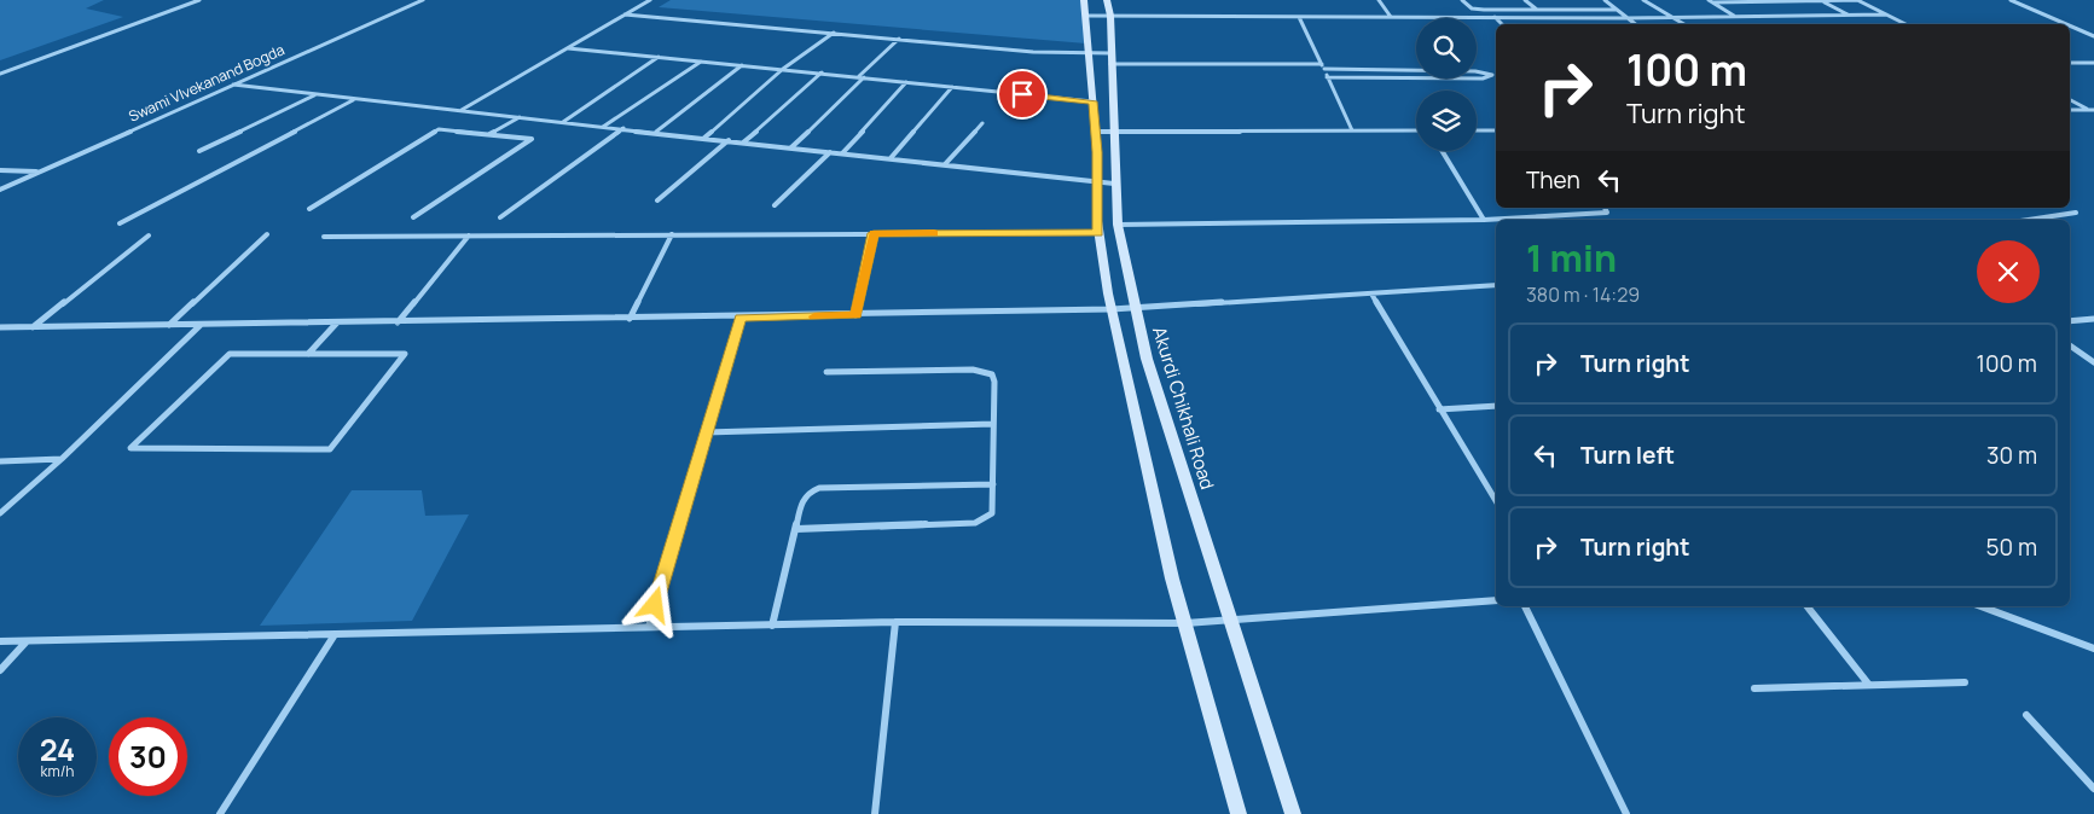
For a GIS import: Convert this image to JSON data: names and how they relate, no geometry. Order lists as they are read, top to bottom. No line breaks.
{"streets":{"main road":["Akurdi Chikhali Road"],"street":["Swami VIvekanand Bogda"]},"page":{"turn":["100 m","Turn right"],"then":"Then","heading":["1 min","380 m · 14:29"],"list":[{"name":"Turn right","value":"100 m"},{"name":"Turn left","value":"30 m"},{"name":"Turn right","value":"50 m"}],"speed":"24 km/h","limit":"30"}}
